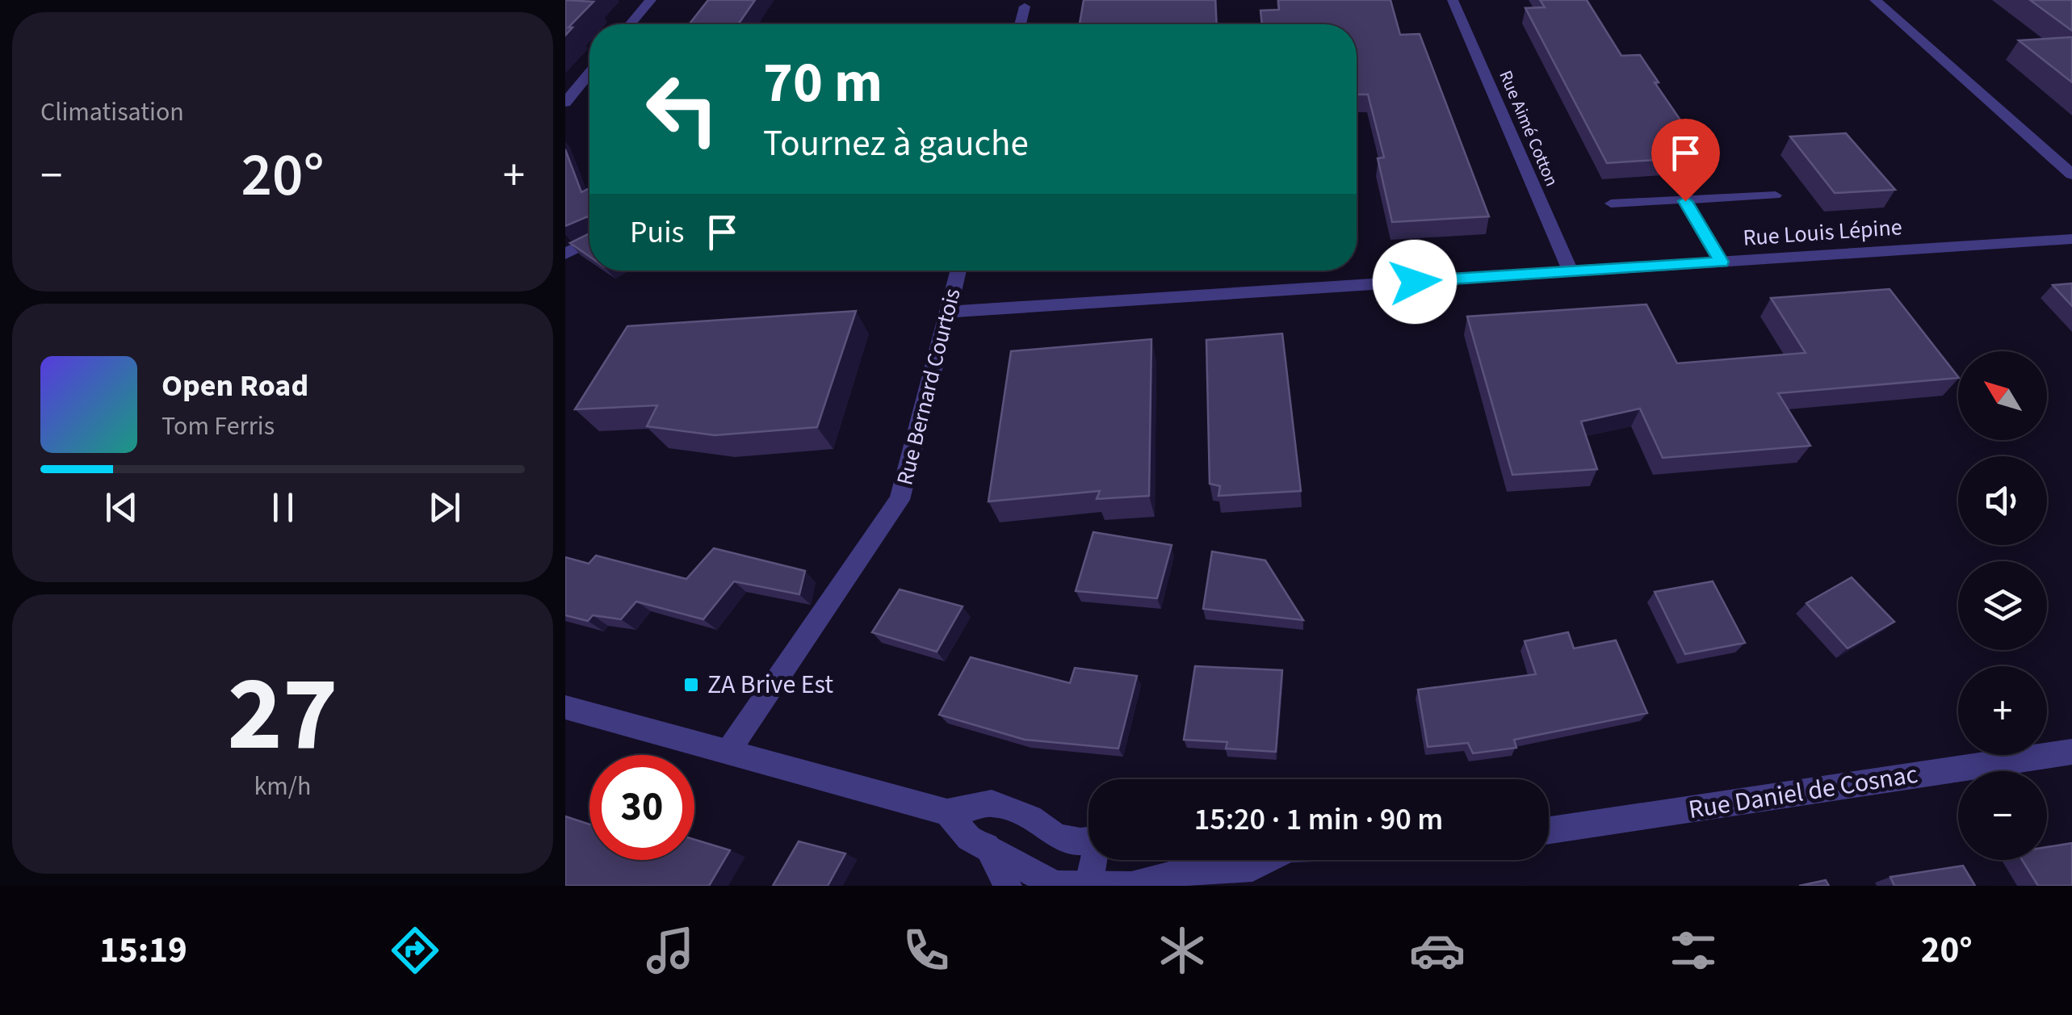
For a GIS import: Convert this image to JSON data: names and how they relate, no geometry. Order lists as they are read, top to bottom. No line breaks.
{"streets":{"street":["Rue Aimé Cotton","Rue Louis Lépine","Rue Bernard Courtois","Rue Daniel de Cosnac"]},"crossings":[["Rue Aimé Cotton","Rue Louis Lépine"],["Rue Louis Lépine","Rue Bernard Courtois"]],"places":{"transit":["ZA Brive Est"]},"north":"top left","page":{"tile":["Climatisation",["27","km/h"]],"turn":["70 m","Tournez à gauche"],"heat":["−","20°","+"],"then":"Puis","map_buttons":["+","−"],"song":["Open Road","Tom Ferris"],"limit":"30","trip":"15:20 · 1 min · 90 m","tabs":["15:19","20°"]}}
